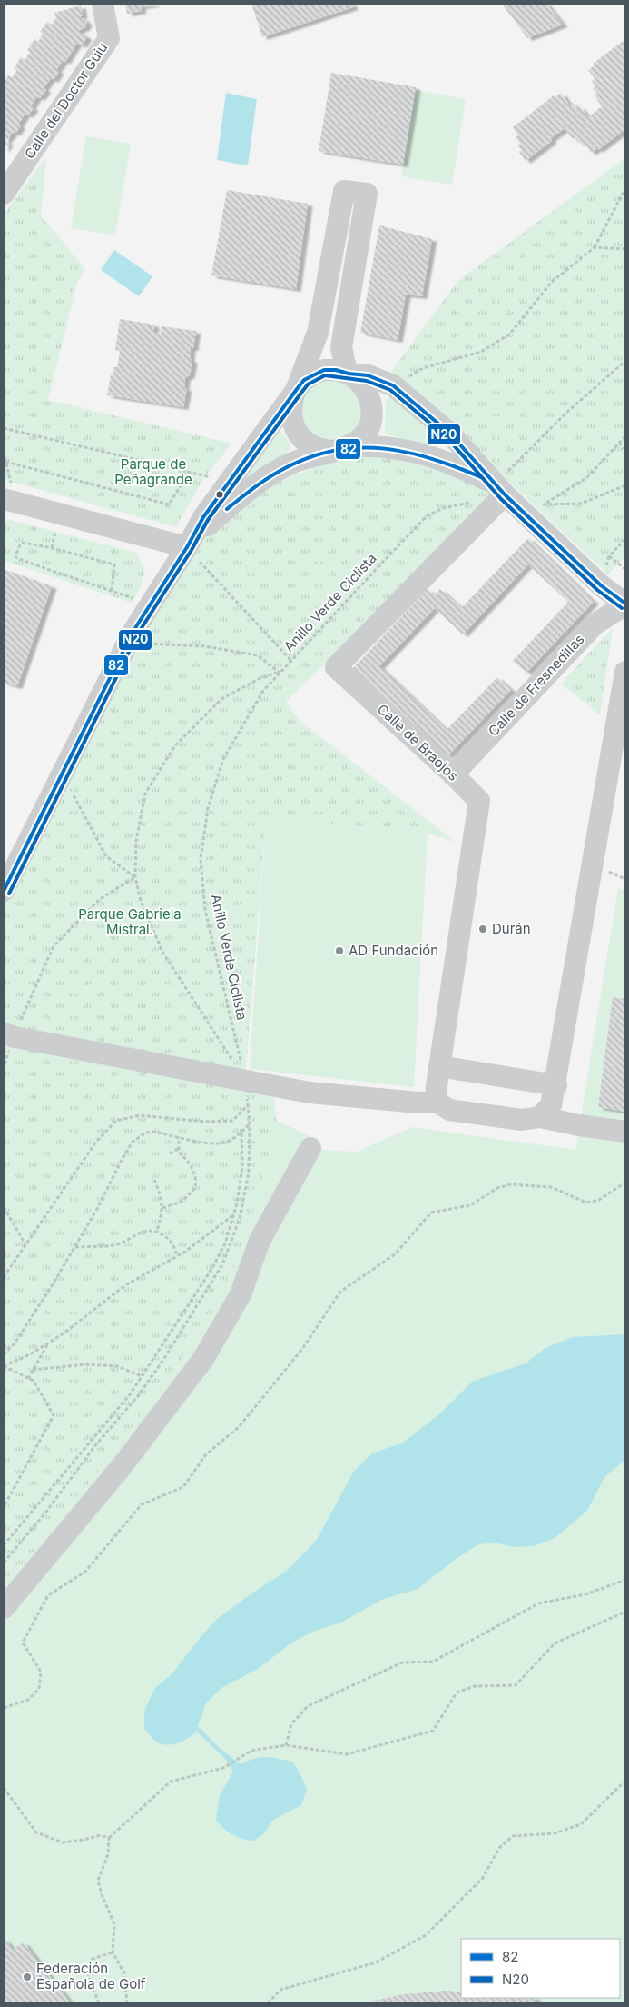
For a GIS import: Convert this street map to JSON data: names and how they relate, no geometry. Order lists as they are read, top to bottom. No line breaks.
{"streets":{"street":["Calle del Doctor Guiu","Calle de Fresnedillas","Calle de Braojos"],"path":["Anillo Verde Ciclista"]},"crossings":[["Anillo Verde Ciclista","Calle de Braojos"],["Calle de Fresnedillas","Calle de Braojos"]],"parks":["Parque de Peñagrande","Parque Gabriela Mistral."],"places":["Durán","AD Fundación","Federación Española de Golf"],"lines":["transit line 82","transit line N20"],"legend":["82","N20"]}
